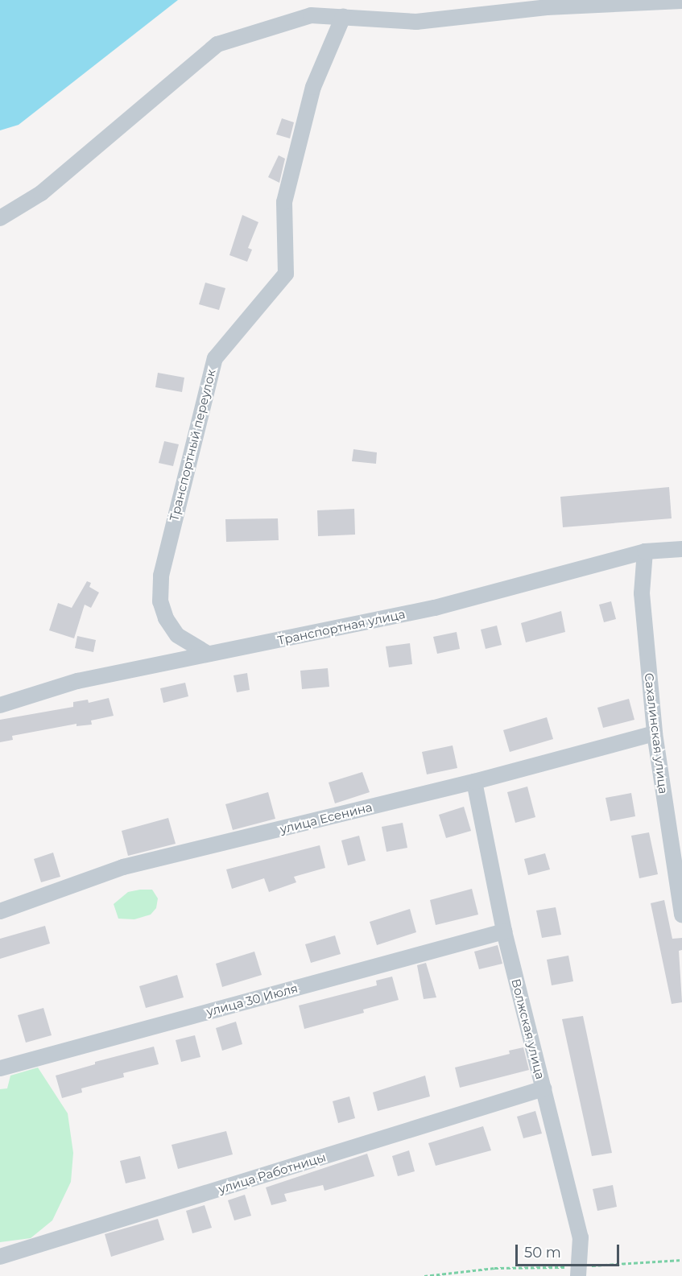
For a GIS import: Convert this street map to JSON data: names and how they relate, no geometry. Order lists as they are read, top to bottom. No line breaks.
{"streets":{"street":["Транспортный переулок","Транспортная улица","Сахалинская улица","улица Есенина","улица 30 Июля","Волжская улица","улица Работницы"]},"crossings":[["Транспортный переулок","Транспортная улица"],["Транспортная улица","Сахалинская улица"],["Сахалинская улица","улица Есенина"],["улица Есенина","Волжская улица"],["улица 30 Июля","Волжская улица"],["Волжская улица","улица Работницы"]],"scale_bar":"50 m"}
